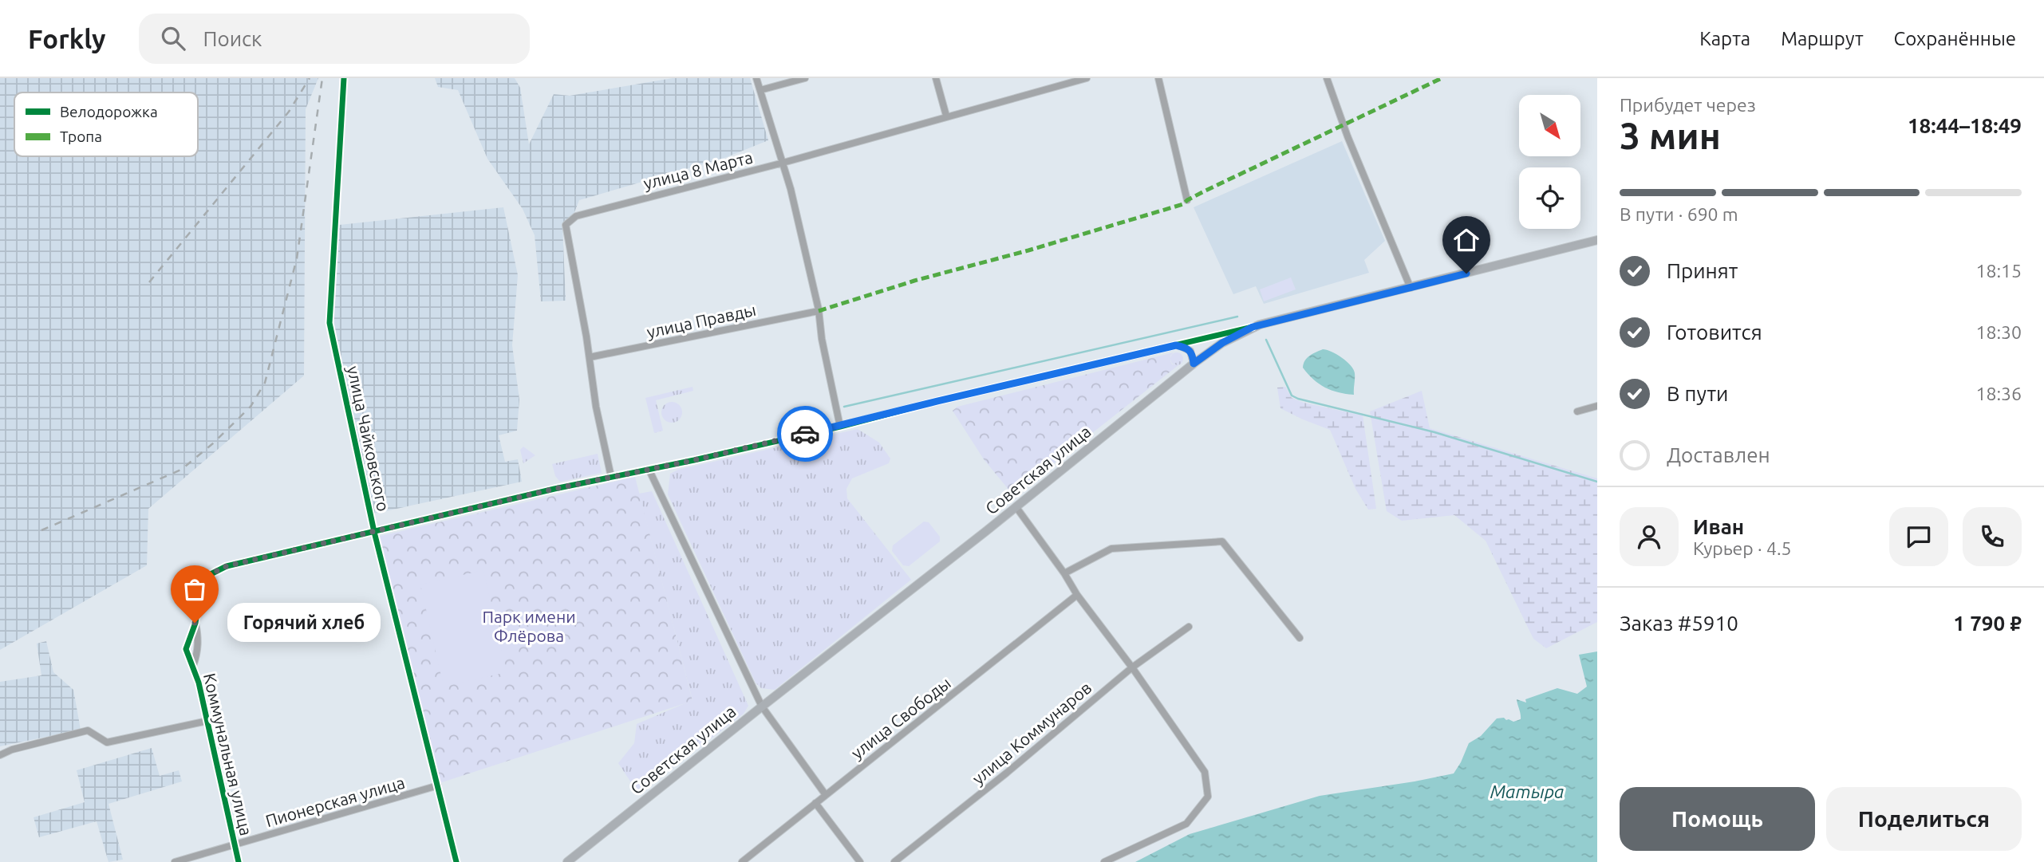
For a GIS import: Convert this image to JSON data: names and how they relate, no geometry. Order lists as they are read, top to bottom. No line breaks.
{"streets":{"main road":["Советская улица"],"street":["улица 8 Марта","улица Правды","улица Чайковского","улица Свободы","улица Коммунаров","Коммунальная улица","Пионерская улица"]},"crossings":[["улица 8 Марта","улица Правды"],["улица Чайковского","Пионерская улица"],["Коммунальная улица","Пионерская улица"]],"water":["Матыра"],"parks":["Парк имени Флёрова"],"places":["Горячий хлеб"],"legend":["Велодорожка","Тропа"],"north":"bottom right","page":{"header":"Forkly","search":"Поиск","nav":["Карта","Маршрут","Сохранённые"],"heading":["3 мин","Прибудет через","18:44–18:49"],"panel":["Иван","Курьер · 4.5","Заказ #5910","1 790 ₽"],"bar":"В пути · 690 m","list":[["Принят","18:15"],["Готовится","18:30"],["В пути","18:36"],"Доставлен"],"bubble":"Горячий хлеб","buttons":["Помощь","Поделиться"]}}
